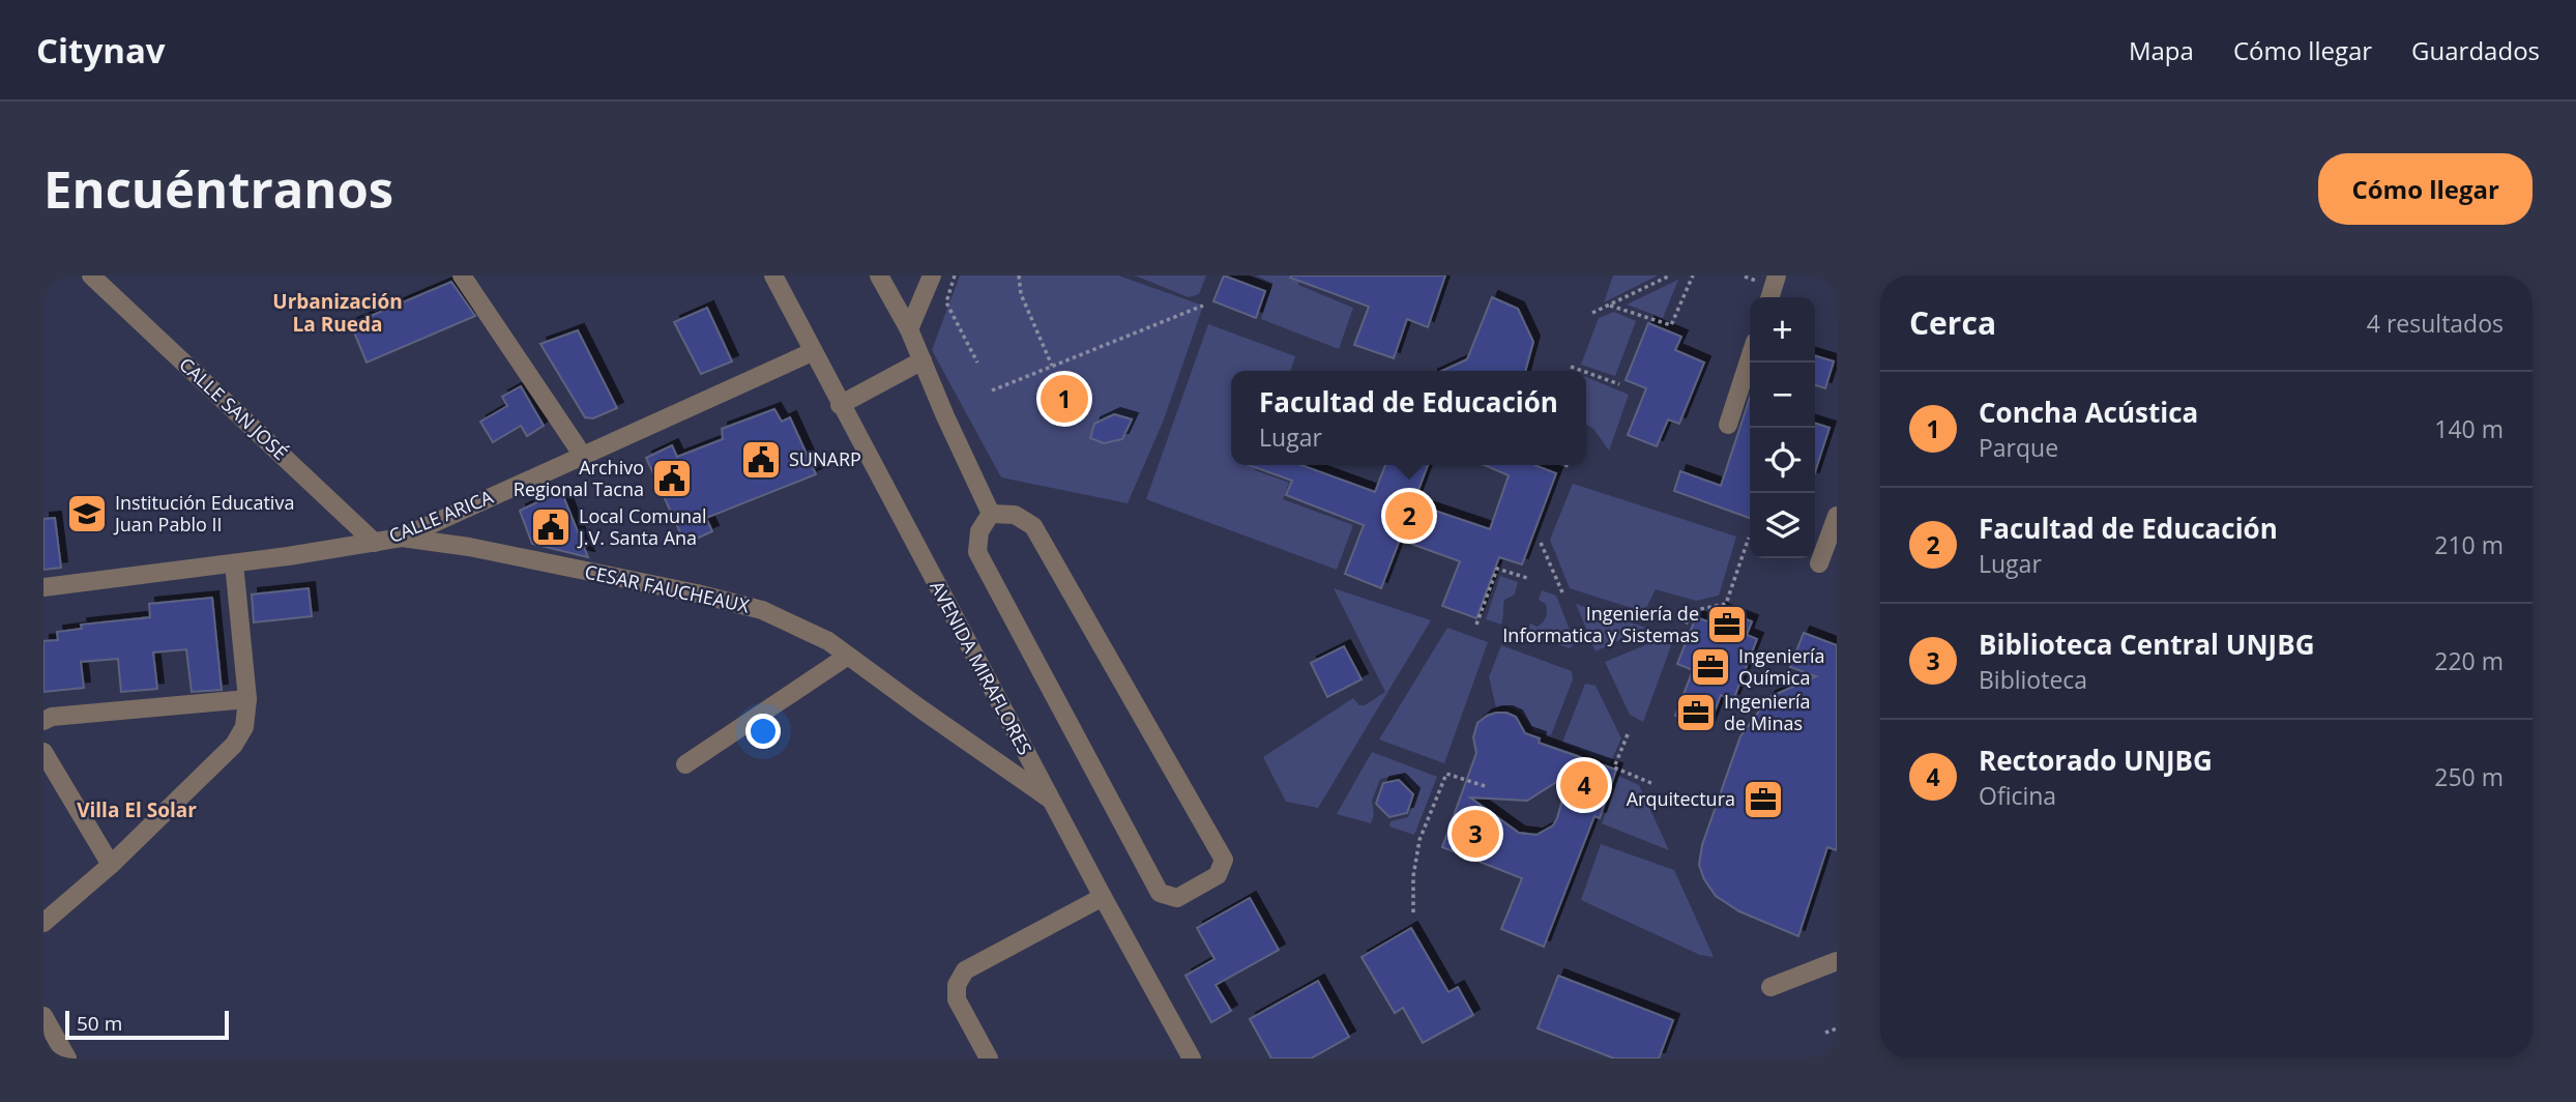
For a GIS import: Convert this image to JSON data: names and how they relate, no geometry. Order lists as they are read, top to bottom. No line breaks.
{"streets":{"street":["CALLE SAN JOSÉ","CALLE ARICA","CESAR FAUCHEAUX","AVENIDA MIRAFLORES"]},"crossings":[["CALLE SAN JOSÉ","CALLE ARICA"],["CALLE ARICA","CESAR FAUCHEAUX"],["CALLE ARICA","AVENIDA MIRAFLORES"],["CESAR FAUCHEAUX","AVENIDA MIRAFLORES"]],"districts":["Urbanización La Rueda","Villa El Solar"],"places":{"public building":["SUNARP","Archivo Regional Tacna","Local Comunal J.V. Santa Ana"],"school or university":["Institución Educativa Juan Pablo II"],"office":["Ingeniería de Informatica y Sistemas","Ingeniería Química","Ingeniería de Minas","Arquitectura"]},"scale_bar":"50 m","page":{"header":"Citynav","nav":["Mapa","Cómo llegar","Guardados"],"buttons":"Cómo llegar","title":"Encuéntranos","heading":["Cerca","4 resultados"],"map_buttons":["+","−"],"list":[{"mark":"1","name":"Concha Acústica","note":"Parque","value":"140 m"},{"mark":"2","name":"Facultad de Educación","note":"Lugar","value":"210 m"},{"mark":"3","name":"Biblioteca Central UNJBG","note":"Biblioteca","value":"220 m"},{"mark":"4","name":"Rectorado UNJBG","note":"Oficina","value":"250 m"}],"pins":["1","2","4","3"],"popup":["Facultad de Educación","Lugar"],"scale":"50 m"}}
